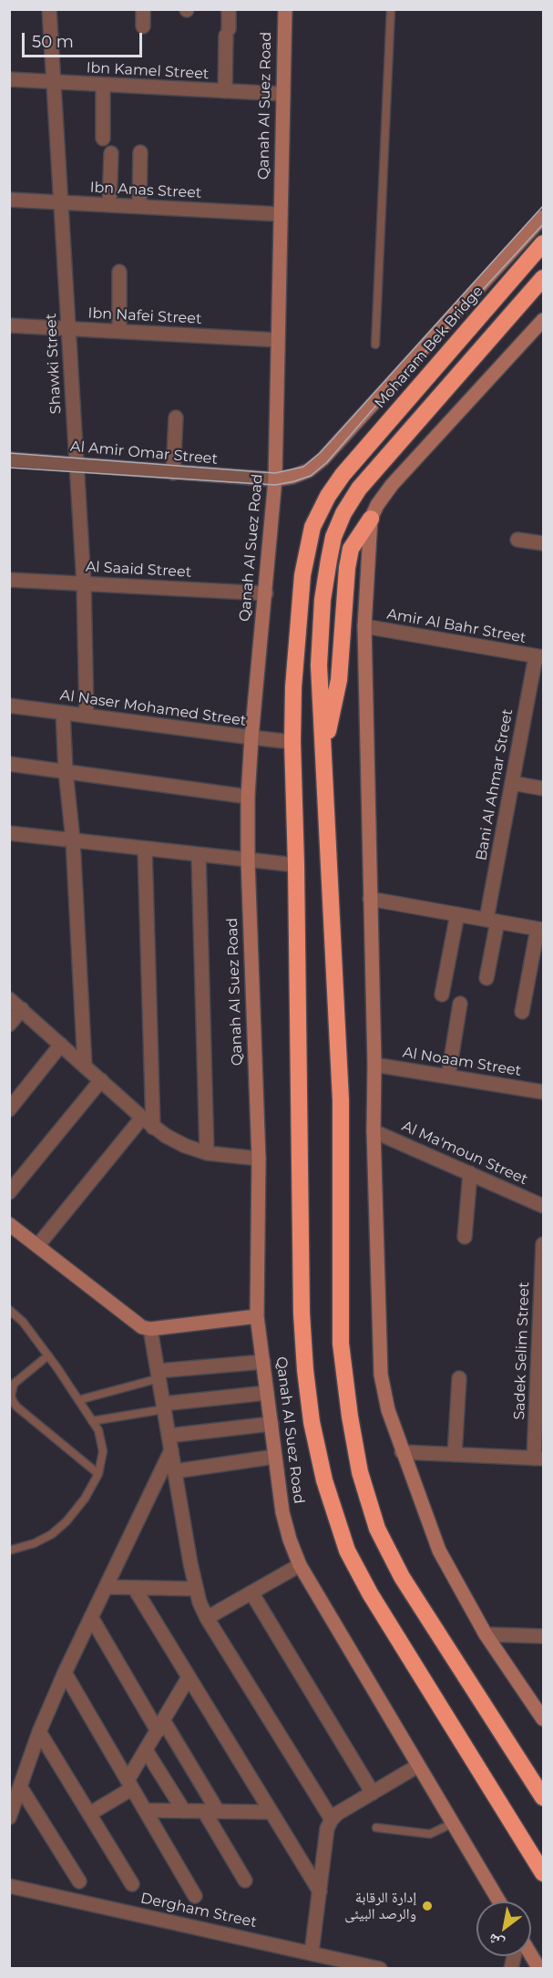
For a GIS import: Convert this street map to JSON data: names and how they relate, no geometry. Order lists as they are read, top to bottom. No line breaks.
{"streets":{"highway":["Qanah Al Suez Road","Moharam Bek Bridge"],"street":["Ibn Kamel Street","Ibn Anas Street","Ibn Nafei Street","Shawki Street","Al Amir Omar Street","Al Saaid Street","Amir Al Bahr Street","Al Naser Mohamed Street","Bani Al Ahmar Street","Al Noaam Street","Al Ma'moun Street","Sadek Selim Street","Dergham Street"]},"crossings":[["Ibn Kamel Street","Qanah Al Suez Road"],["Ibn Kamel Street","Shawki Street"],["Qanah Al Suez Road","Ibn Anas Street"],["Qanah Al Suez Road","Ibn Nafei Street"],["Qanah Al Suez Road","Moharam Bek Bridge"],["Qanah Al Suez Road","Al Amir Omar Street"],["Qanah Al Suez Road","Al Saaid Street"],["Qanah Al Suez Road","Al Naser Mohamed Street"],["Ibn Anas Street","Shawki Street"],["Ibn Nafei Street","Shawki Street"],["Shawki Street","Al Amir Omar Street"],["Shawki Street","Al Saaid Street"],["Shawki Street","Al Naser Mohamed Street"],["Amir Al Bahr Street","Bani Al Ahmar Street"]],"places":["إدارة الرقابة والرصد البيئى"],"scale_bar":"50 m","north":"bottom left"}
